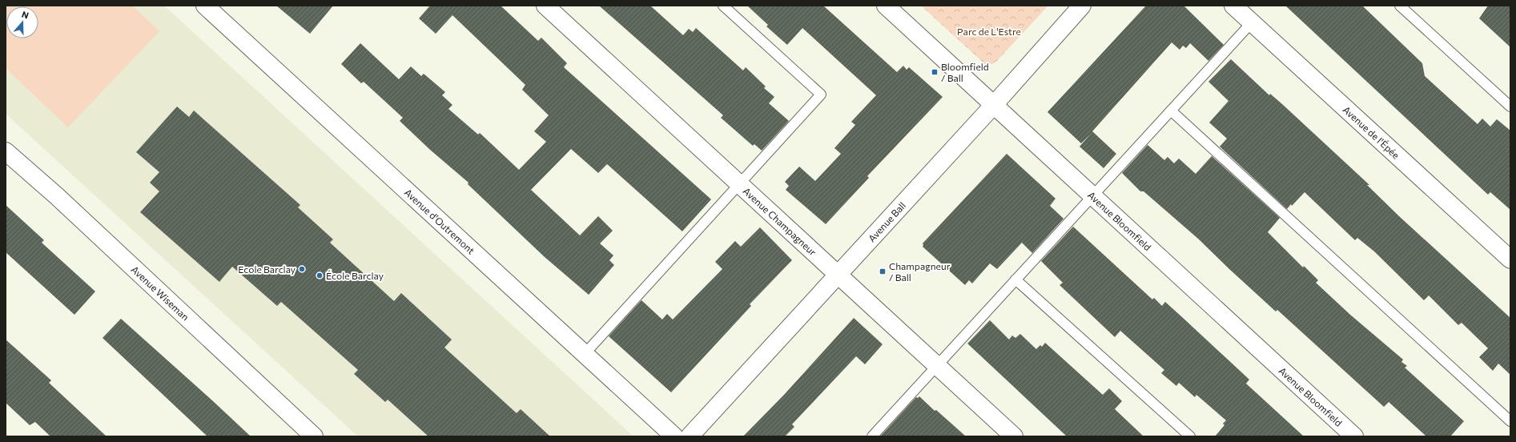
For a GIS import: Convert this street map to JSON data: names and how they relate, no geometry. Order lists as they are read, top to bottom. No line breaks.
{"streets":{"street":["Avenue de l'Épée","Avenue d'Outremont","Avenue Champagneur","Avenue Ball","Avenue Bloomfield","Avenue Wiseman"]},"crossings":[["Avenue Champagneur","Avenue Ball"],["Avenue Ball","Avenue Bloomfield"]],"parks":["Parc de L'Estre"],"places":{"transit":["Bloomfield / Ball","Champagneur / Ball"],"other":["Ecole Barclay","École Barclay"]},"north":"top"}
